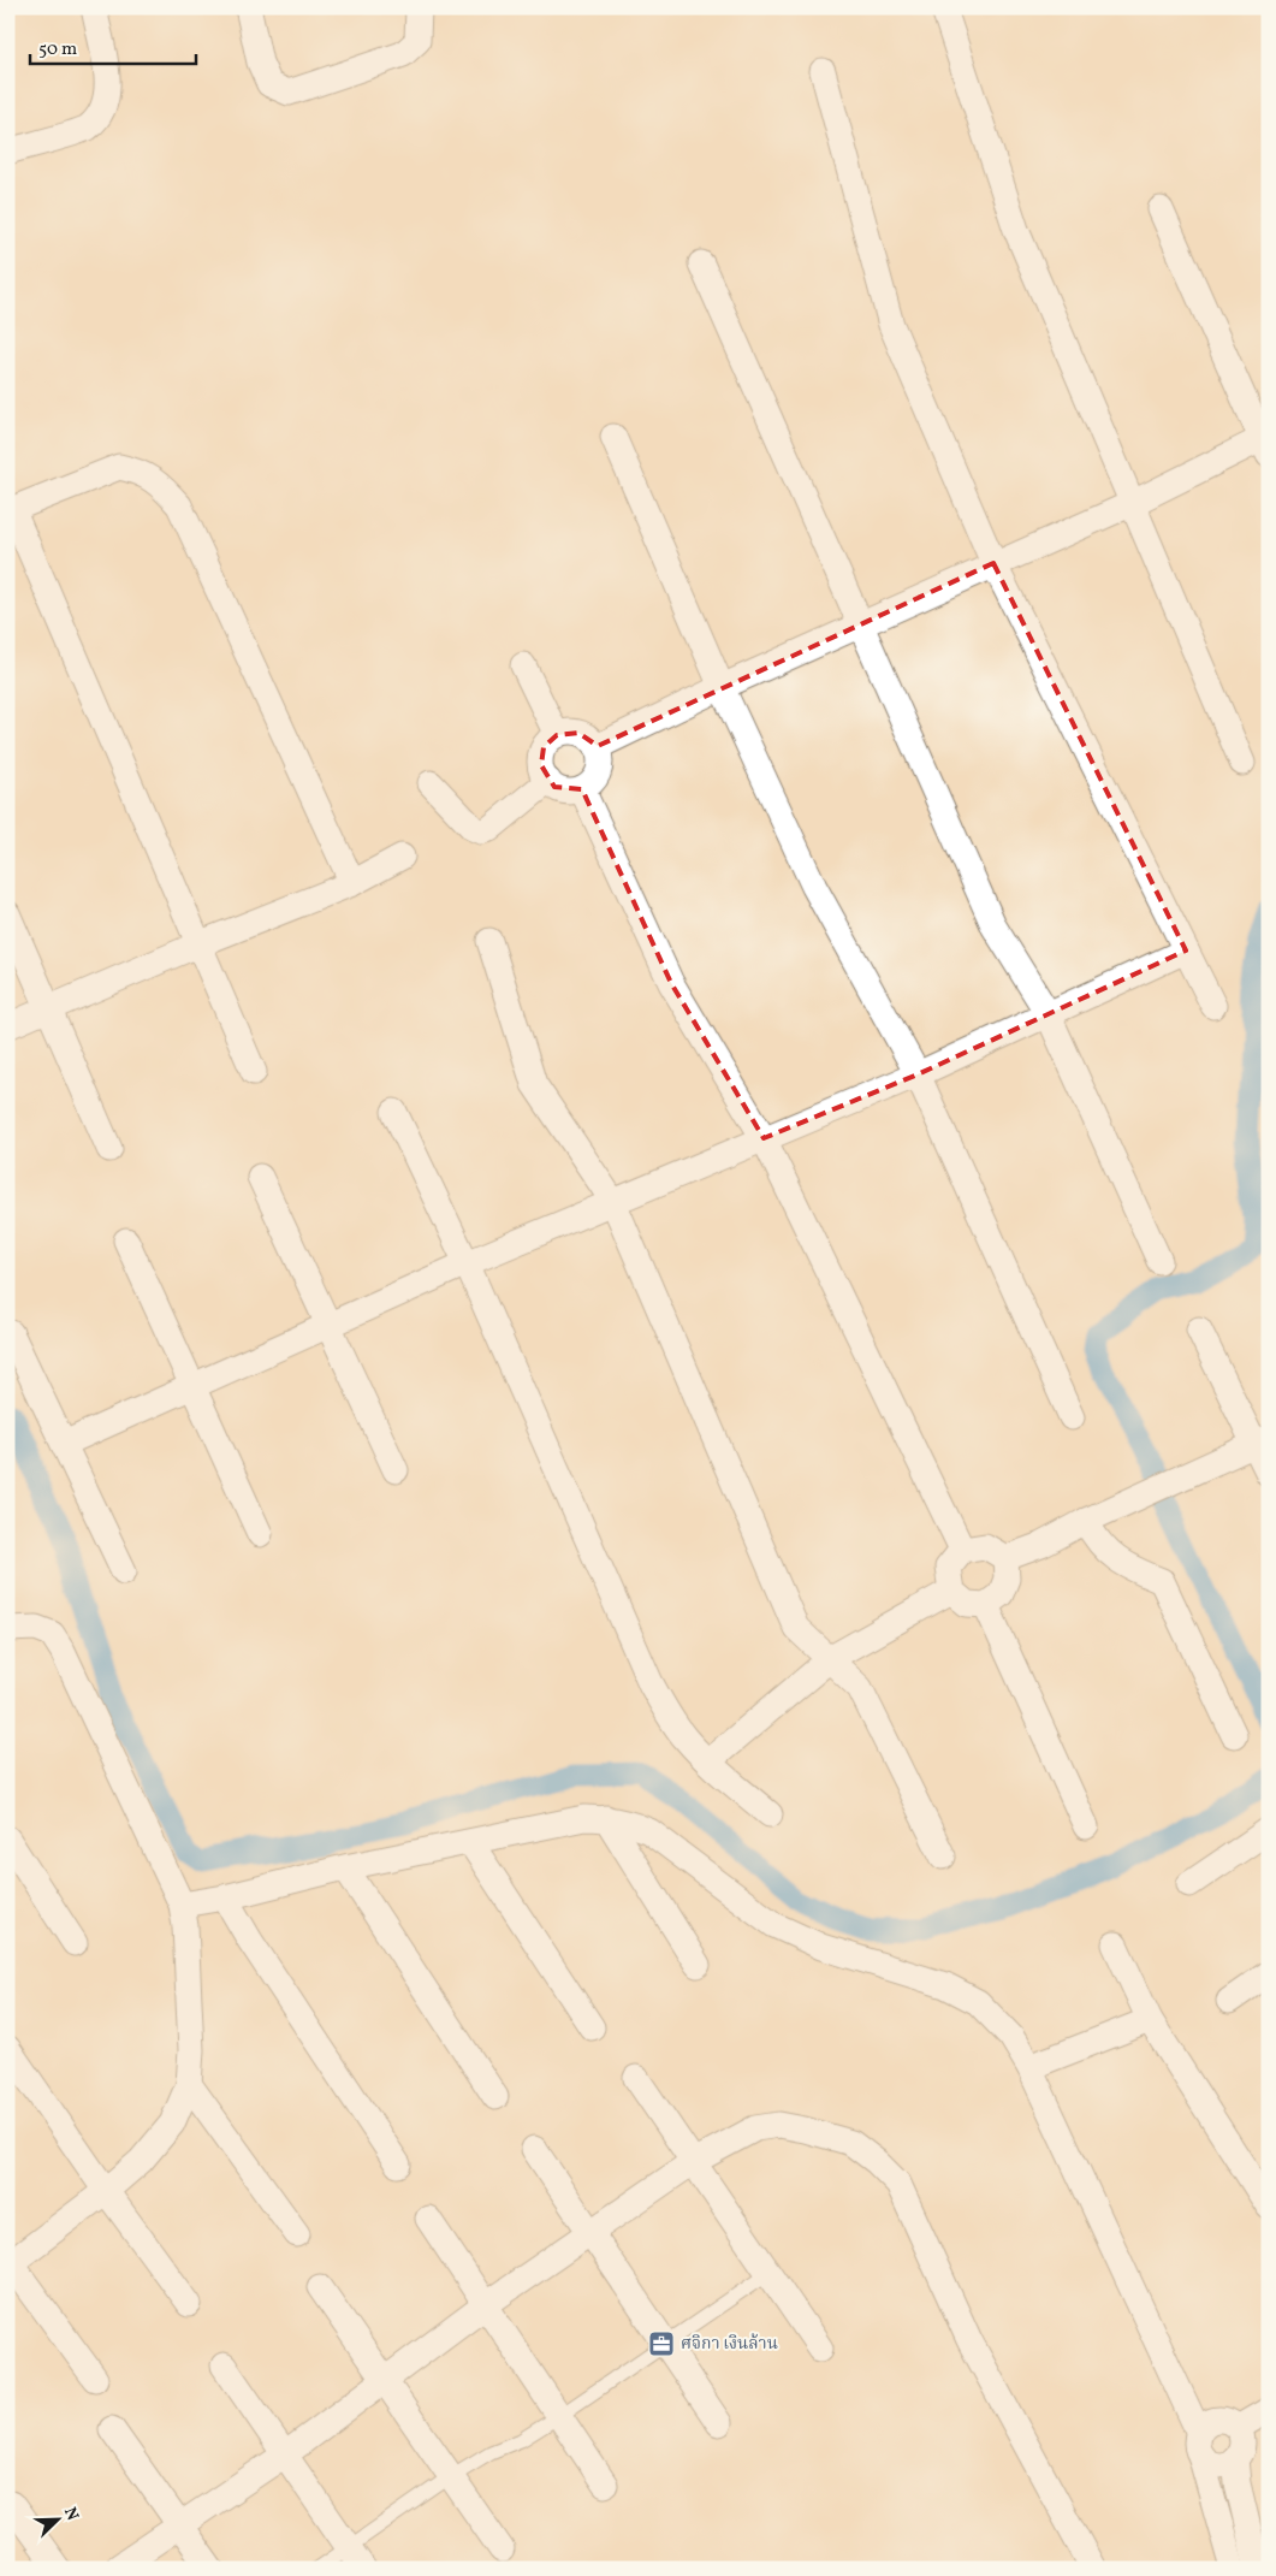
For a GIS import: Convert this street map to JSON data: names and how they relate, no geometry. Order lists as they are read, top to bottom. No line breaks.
{"places":{"office":["ศจิกา เงินล้าน"]},"scale_bar":"50 m","north":"top right"}
